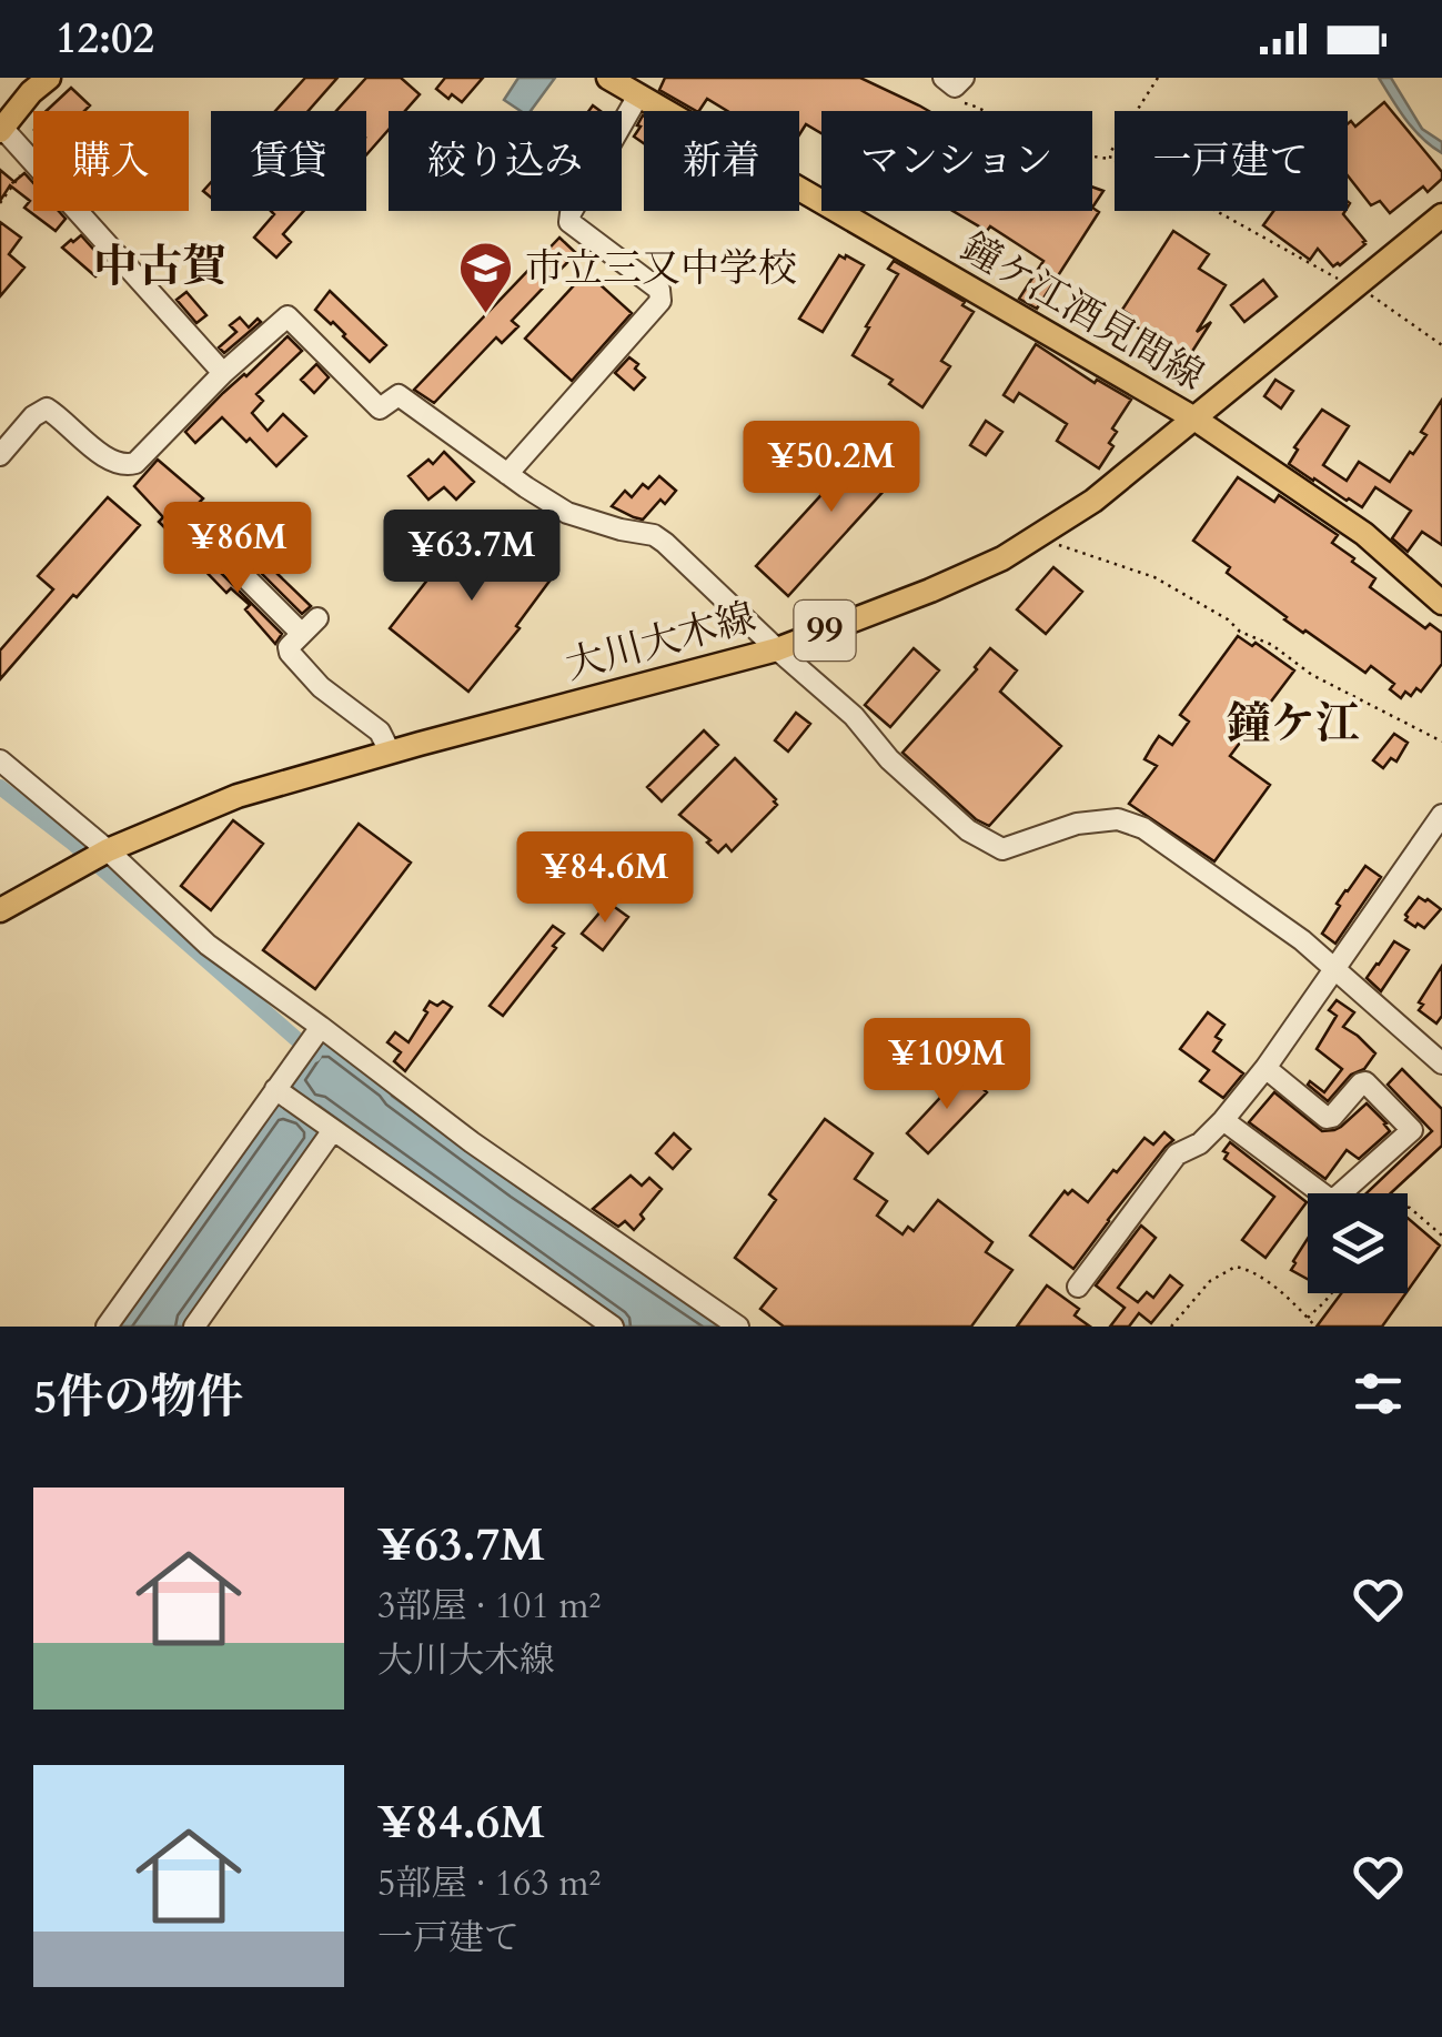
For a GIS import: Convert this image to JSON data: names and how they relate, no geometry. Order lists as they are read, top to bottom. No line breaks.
{"streets":{"main road":["鐘ケ江酒見間線","99","大川大木線"]},"crossings":[["鐘ケ江酒見間線","大川大木線"]],"districts":["中古賀","鐘ケ江"],"places":{"school or university":["市立三又中学校"]},"page":{"status":"12:02","chip":["購入","賃貸","絞り込み","新着","マンション","一戸建て"],"price":["¥50.2M","¥86M","¥63.7M","¥84.6M","¥109M"],"heading":"5件の物件","list":[{"name":"¥63.7M","note":"3部屋 · 101 m² · 大川大木線"},{"name":"¥84.6M","note":"5部屋 · 163 m² · 一戸建て"}]}}
